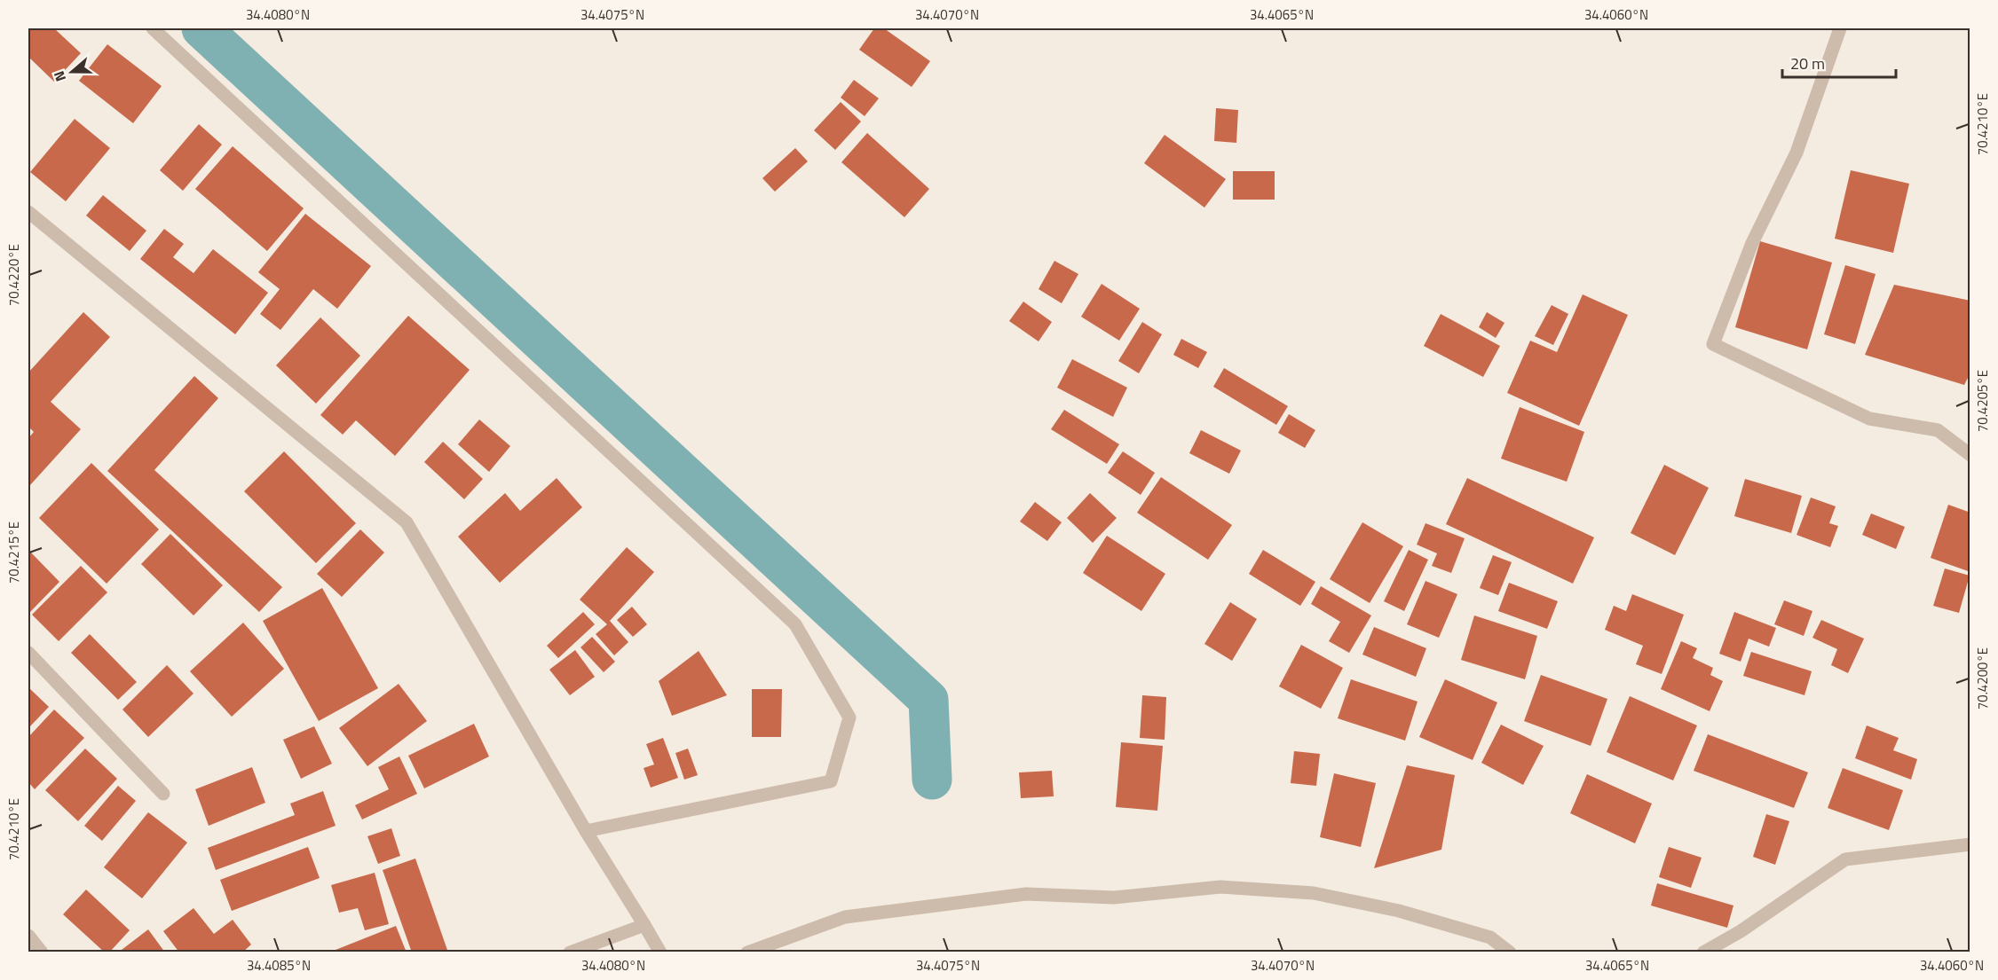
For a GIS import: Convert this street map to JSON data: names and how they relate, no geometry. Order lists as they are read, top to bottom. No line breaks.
{"scale_bar":"20 m","north":"left","coordinates":["34.4080°N","34.4075°N","34.4070°N","34.4065°N","34.4060°N","70.4210°E","70.4220°E","70.4205°E","70.4215°E","70.4200°E","34.4085°N"]}
